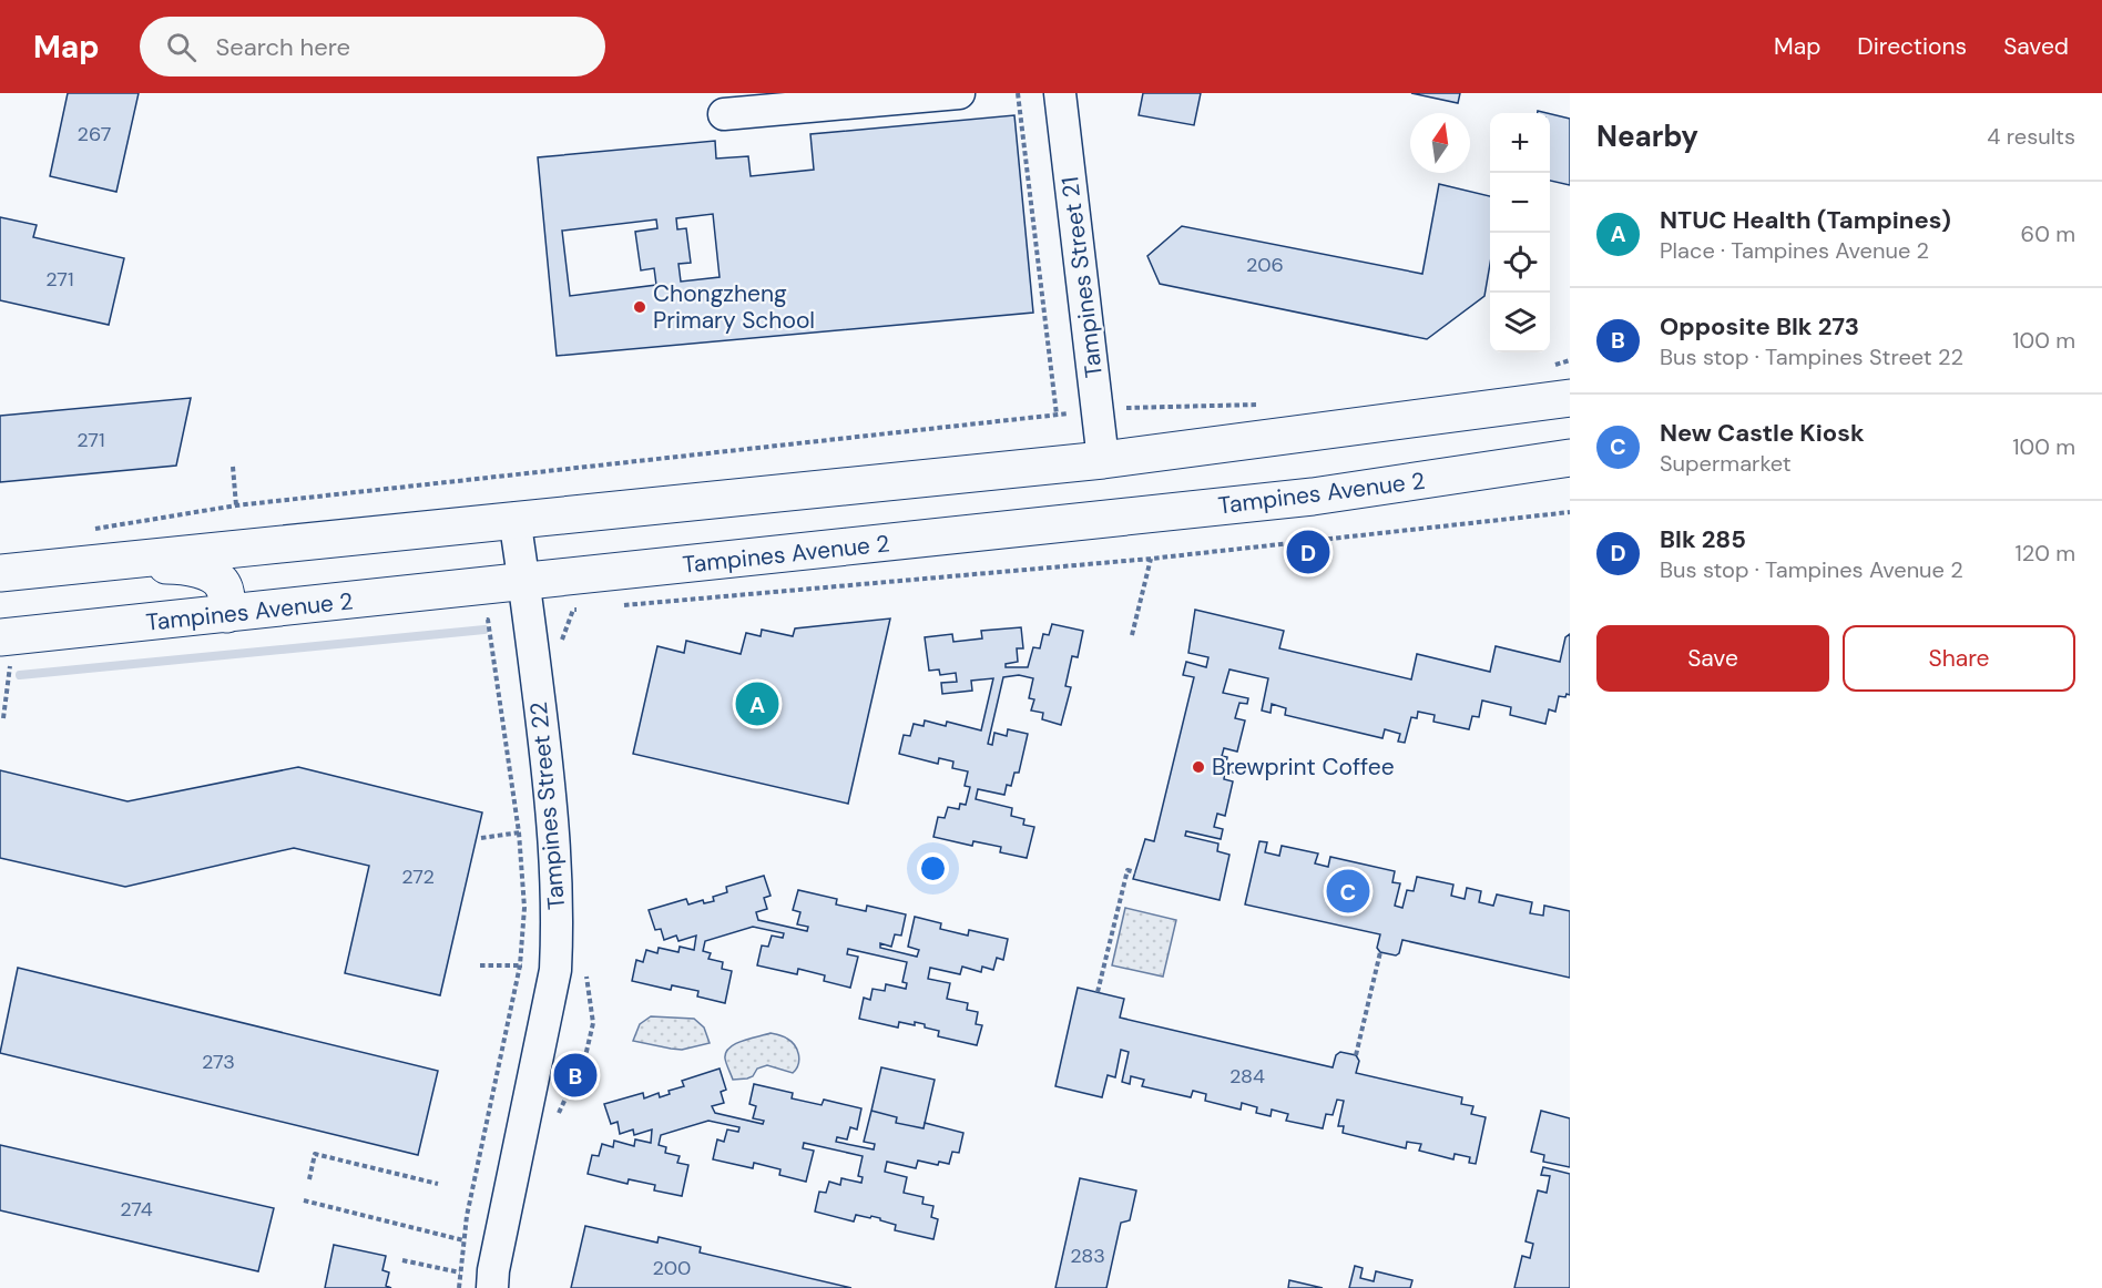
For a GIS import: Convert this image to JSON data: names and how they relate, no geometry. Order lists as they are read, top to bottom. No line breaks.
{"streets":{"main road":["Tampines Avenue 2"],"street":["Tampines Street 21","Tampines Street 22"]},"crossings":[["Tampines Avenue 2","Tampines Street 22"]],"places":["Chongzheng Primary School","Brewprint Coffee"],"house_numbers":["267","206","271","271","272","273","284","274","283","200"],"north":"top","page":{"header":"Map","search":"Search here","nav":["Map","Directions","Saved"],"heading":["Nearby","4 results"],"map_buttons":["+","−"],"list":[{"mark":"A","name":"NTUC Health (Tampines)","note":"Place · Tampines Avenue 2","value":"60 m"},{"mark":"B","name":"Opposite Blk 273","note":"Bus stop · Tampines Street 22","value":"100 m"},{"mark":"C","name":"New Castle Kiosk","note":"Supermarket","value":"100 m"},{"mark":"D","name":"Blk 285","note":"Bus stop · Tampines Avenue 2","value":"120 m"}],"pins":["D","A","C","B"],"buttons":["Save","Share"]}}
